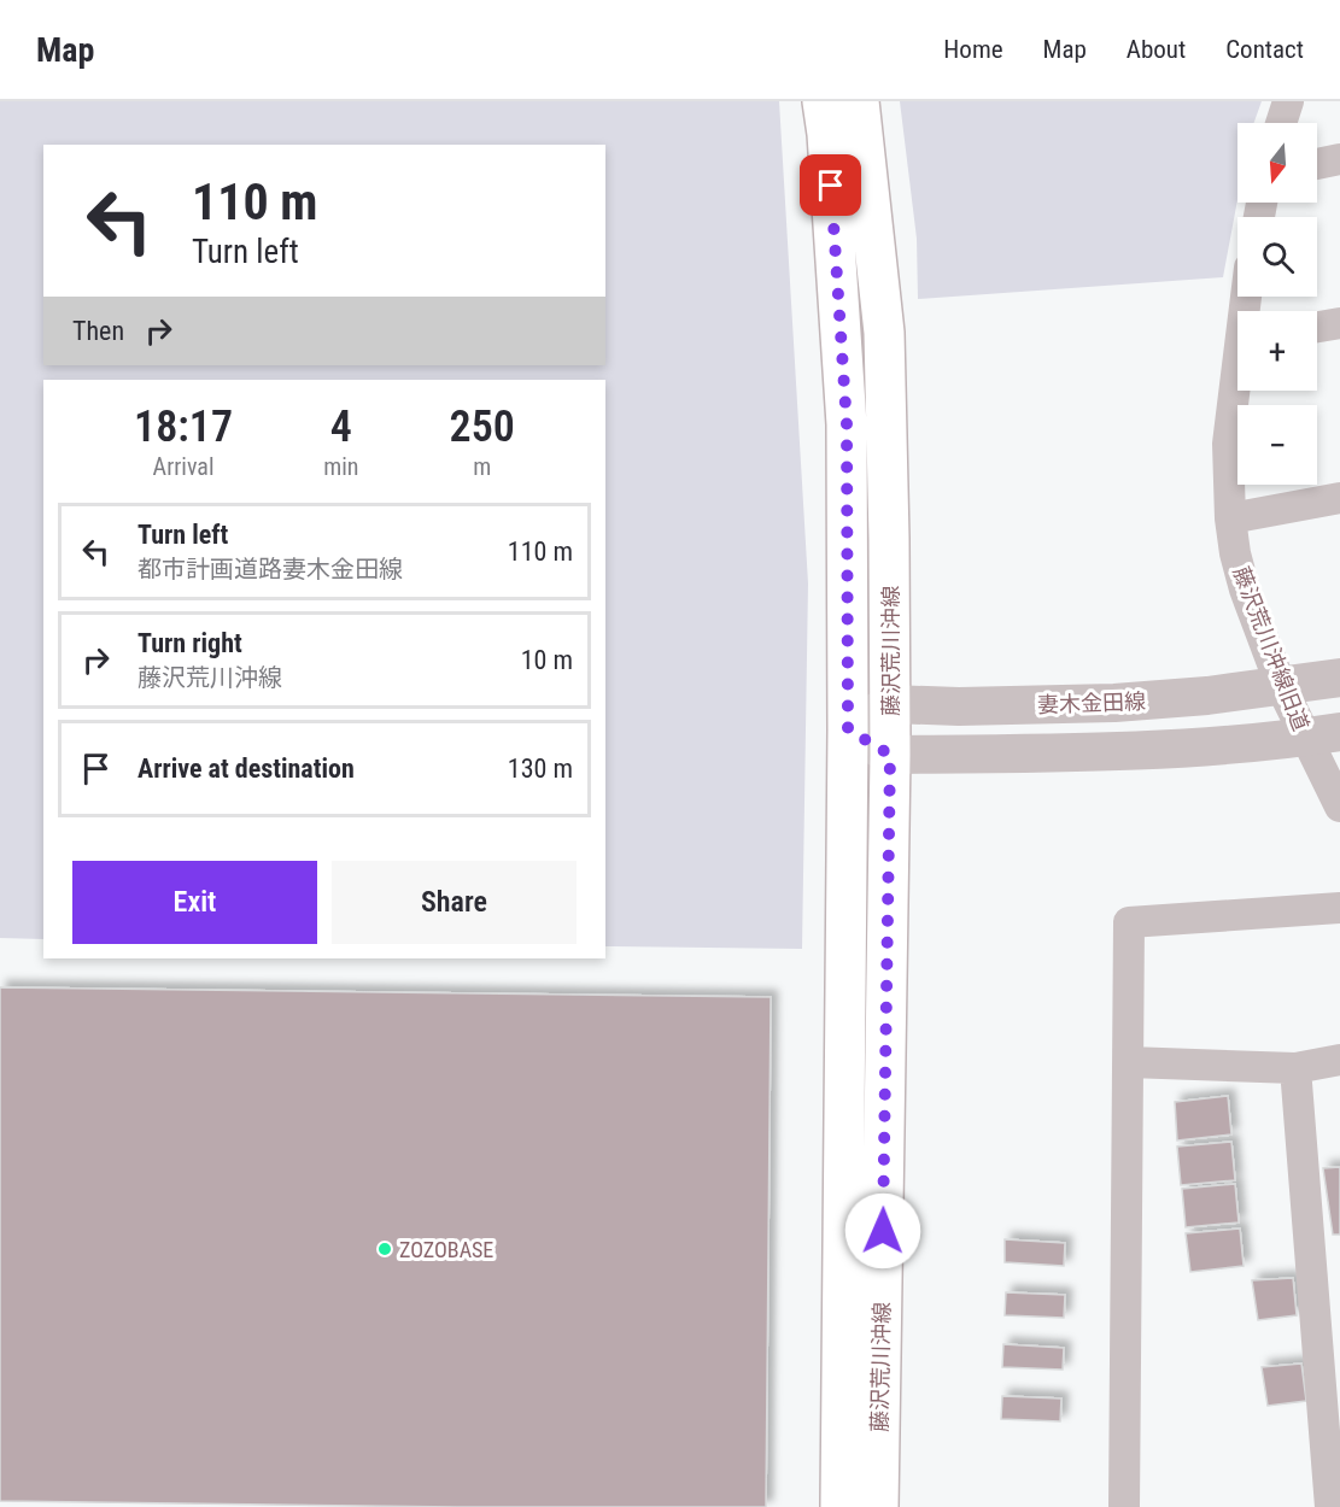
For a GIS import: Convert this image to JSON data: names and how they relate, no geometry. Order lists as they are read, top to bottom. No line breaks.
{"streets":{"main road":["藤沢荒川沖線"],"street":["藤沢荒川沖線旧道","妻木金田線"]},"crossings":[["藤沢荒川沖線旧道","妻木金田線"],["藤沢荒川沖線","妻木金田線"]],"places":["ZOZOBASE"],"north":"bottom","page":{"header":"Map","nav":["Home","Map","About","Contact"],"map_buttons":["+","−"],"turn":["110 m","Turn left"],"then":"Then","eta":["18:17","Arrival","4","min","250","m"],"list":[{"name":"Turn left","note":"都市計画道路妻木金田線","value":"110 m"},{"name":"Turn right","note":"藤沢荒川沖線","value":"10 m"},{"name":"Arrive at destination","value":"130 m"}],"buttons":["Exit","Share"]}}
